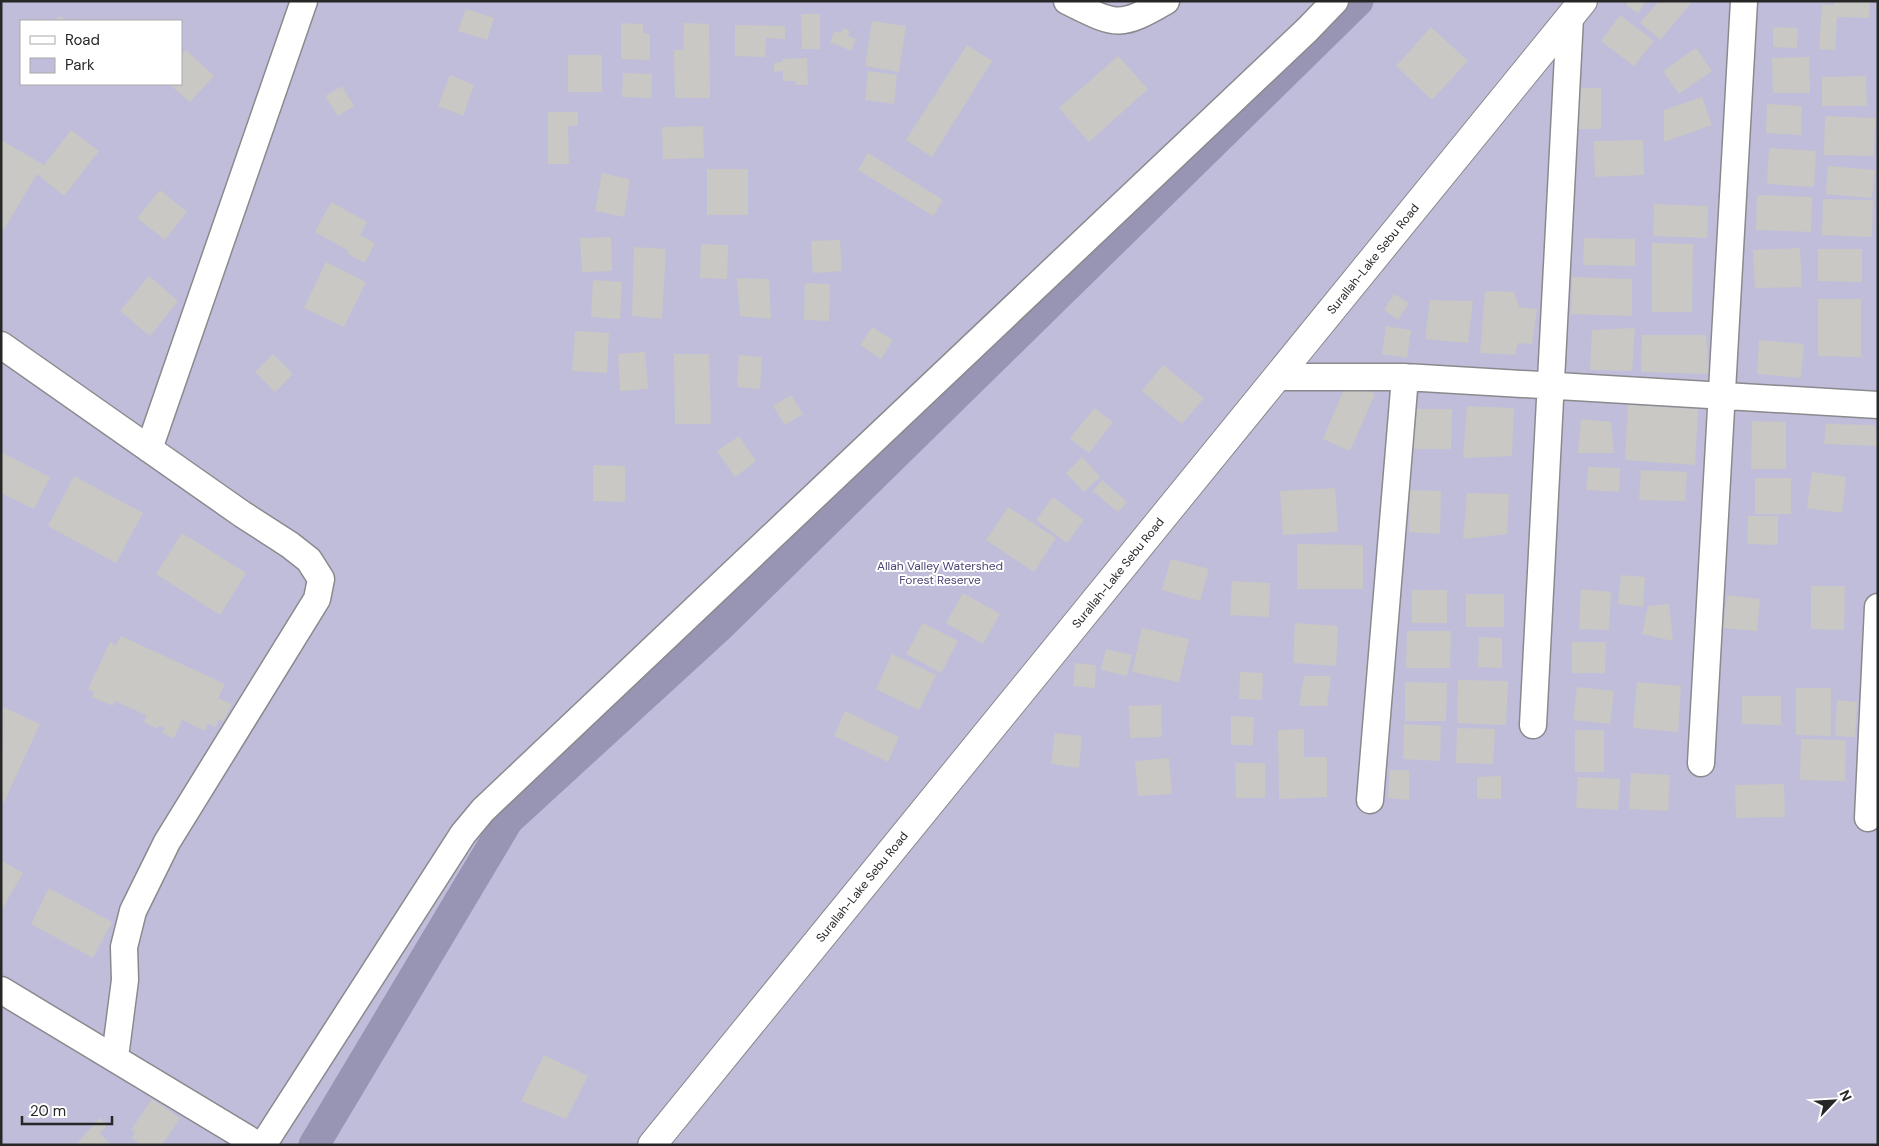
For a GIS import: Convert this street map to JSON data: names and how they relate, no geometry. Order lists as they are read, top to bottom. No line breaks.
{"streets":{"main road":["Surallah-Lake Sebu Road"]},"parks":["Allah Valley Watershed Forest Reserve"],"legend":["Road","Park"],"scale_bar":"20 m","north":"top right"}
